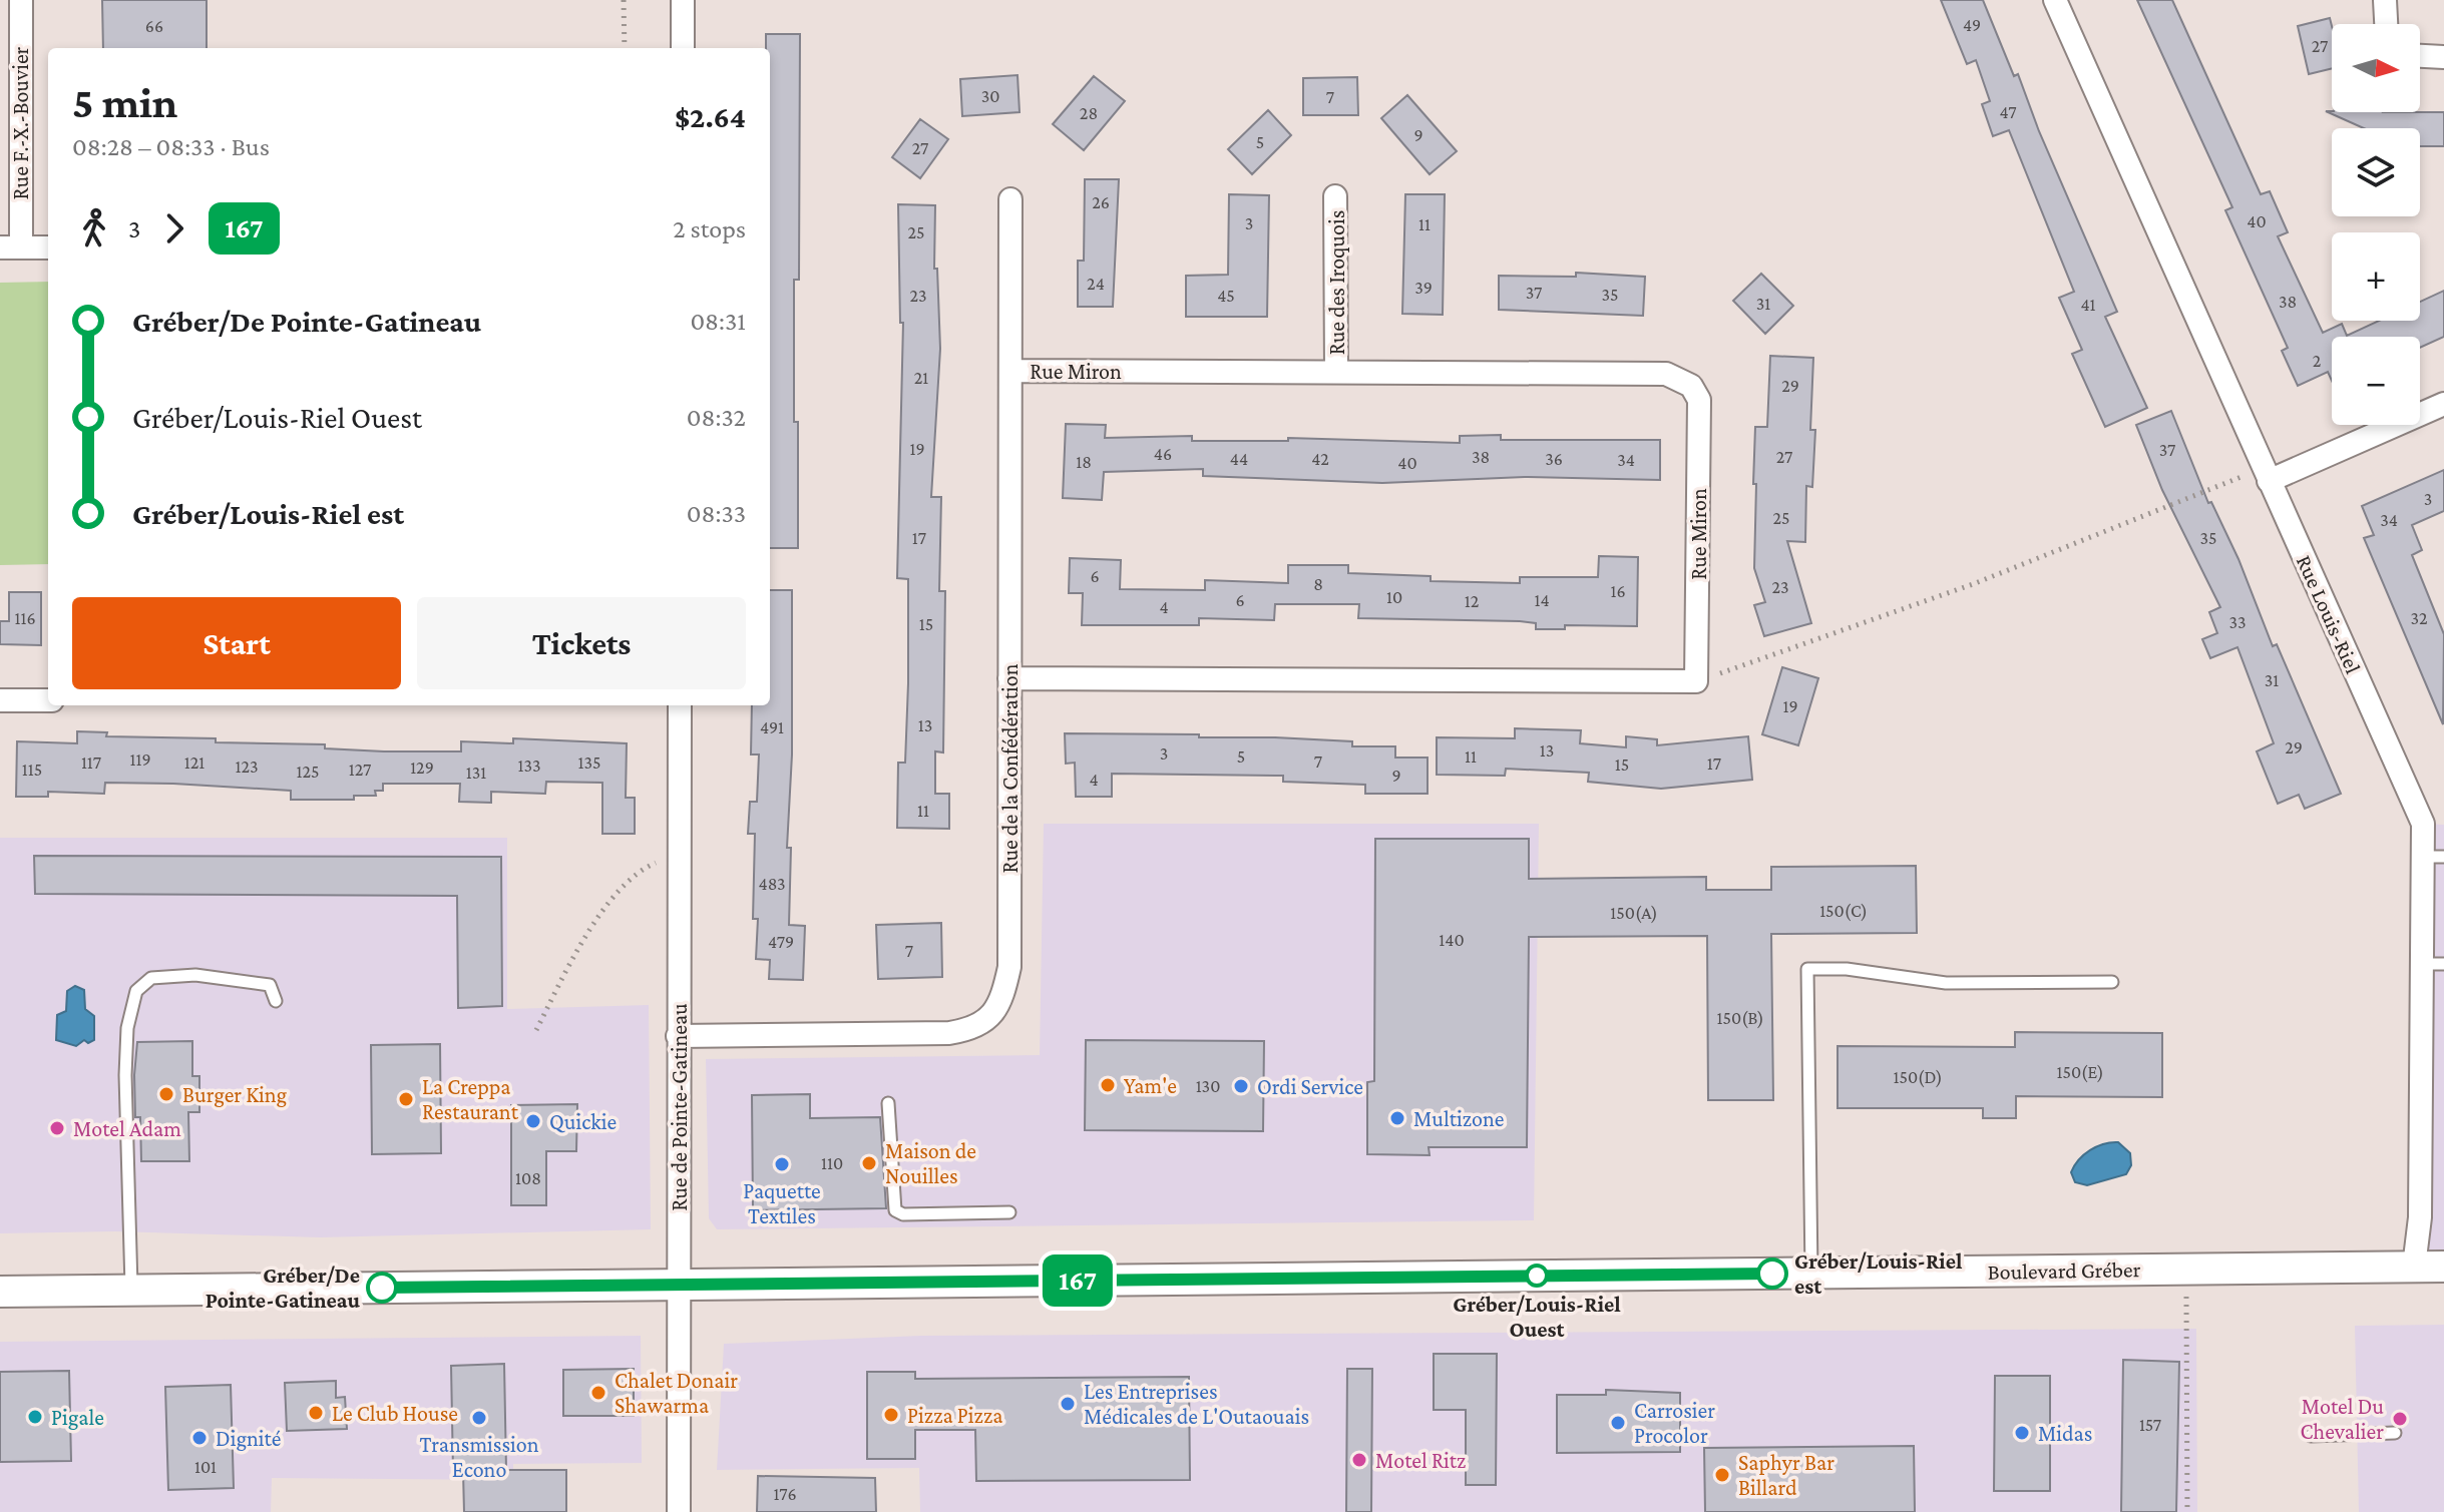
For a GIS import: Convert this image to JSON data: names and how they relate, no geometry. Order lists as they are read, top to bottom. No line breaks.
{"streets":{"main road":["Boulevard Gréber"],"street":["Rue F.-X.-Bouvier","Rue des Iroquois","Rue Miron","Rue Louis-Riel","Rue de la Confédération","Rue de Pointe-Gatineau"]},"crossings":[["Rue des Iroquois","Rue Miron"],["Rue Miron","Rue de la Confédération"],["Rue Louis-Riel","Boulevard Gréber"],["Rue de la Confédération","Rue de Pointe-Gatineau"],["Rue de Pointe-Gatineau","Boulevard Gréber"]],"places":["Yam'e","Ordi Service","Burger King","La Creppa Restaurant","Multizone","Quickie","Motel Adam","Maison de Nouilles","Paquette Textiles","Gréber/Louis-Riel est","Gréber/Louis-Riel Ouest","Gréber/De Pointe-Gatineau","Chalet Donair Shawarma","Les Entreprises Médicales de L'Outaouais","Le Club House","Pizza Pizza","Pigale","Transmission Econo","Motel Du Chevalier","Carrosier Procolor","Midas","Dignité","Motel Ritz","Saphyr Bar Billard"],"lines":["bus line 167"],"house_numbers":["49","66","27","30","7","47","28","9","5","27","26","40","3","11","25","24","39","37","35","23","45","38","31","41","2","21","29","19","37","46","38","27","44","42","36","34","18","40","3","25","34","17","35","6","8","23","16","10","6","14","12","4","116","32","33","15","31","19","13","491","29","13","3","5","11","119","7","117","121","135","17","15","133","123","129","115","127","125","131","9","4","11","483","150(C)","150(A)","140","479","7","150(B)","150(E)","150(D)","130","110","108","157","101","176"],"north":"right","page":{"on_map":"167","map_buttons":["+","−"],"heading":["5 min","08:28 – 08:33 · Bus","$2.64"],"legs":["3","167","2 stops"],"list":[{"name":"Gréber/De Pointe-Gatineau","value":"08:31"},{"name":"Gréber/Louis-Riel Ouest","value":"08:32"},{"name":"Gréber/Louis-Riel est","value":"08:33"}],"buttons":["Start","Tickets"]}}
